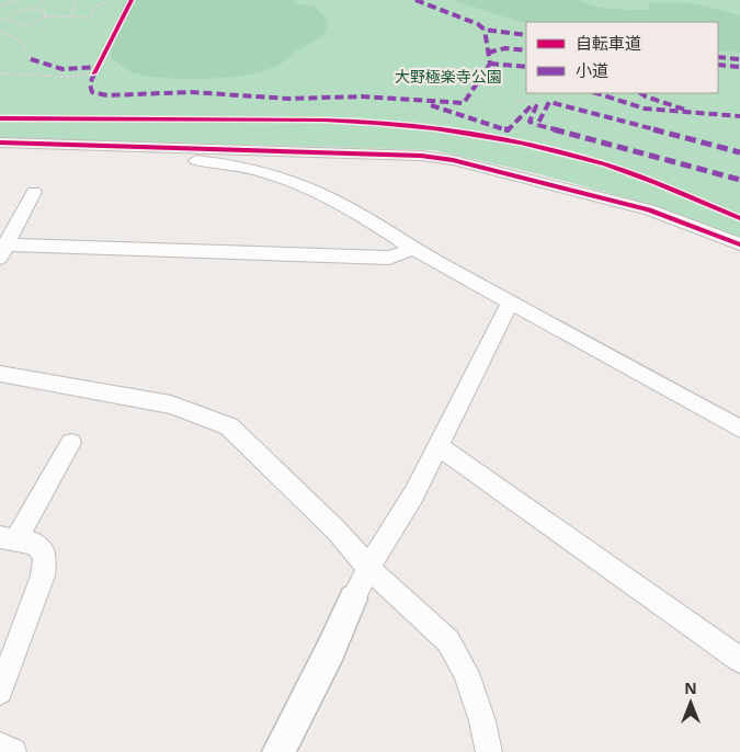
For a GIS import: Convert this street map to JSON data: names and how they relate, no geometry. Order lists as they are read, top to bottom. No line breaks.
{"parks":["大野極楽寺公園"],"legend":["自転車道","小道"],"north":"top"}
